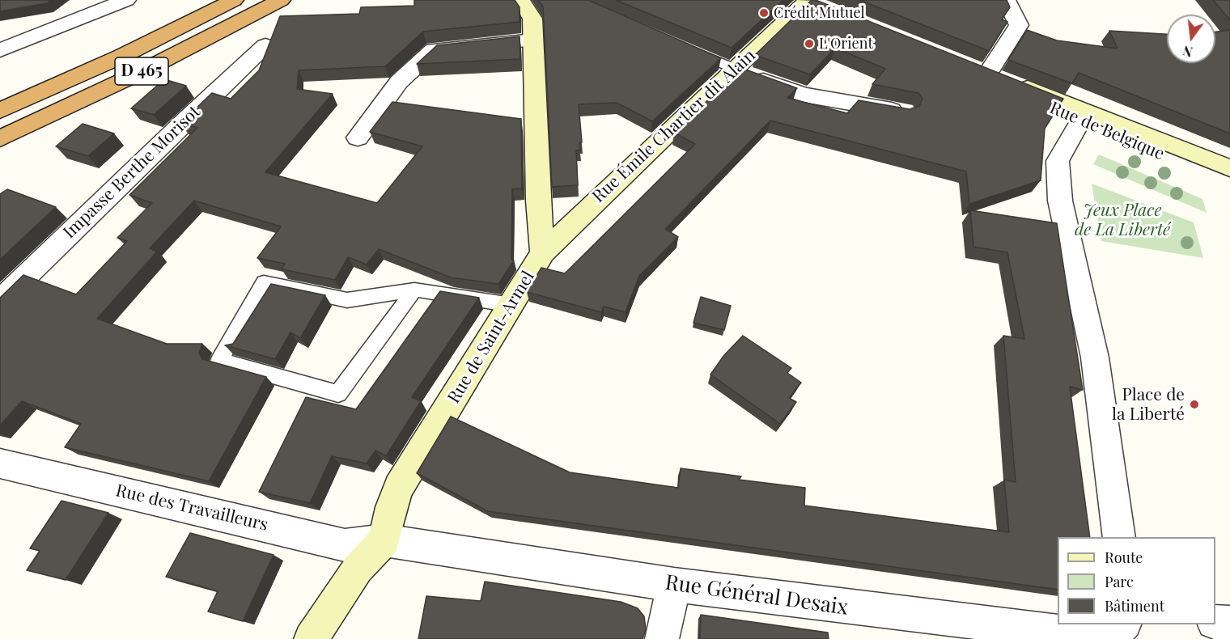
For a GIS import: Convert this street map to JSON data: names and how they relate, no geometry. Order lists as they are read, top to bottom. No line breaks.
{"streets":{"highway":["D 465"],"street":["Rue Émile Chartier dit Alain","Rue de Belgique","Impasse Berthe Morisot","Rue de Saint-Armel","Rue des Travailleurs","Rue Général Desaix"]},"crossings":[["Rue Émile Chartier dit Alain","Rue de Saint-Armel"],["Rue de Saint-Armel","Rue des Travailleurs"],["Rue de Saint-Armel","Rue Général Desaix"],["Rue des Travailleurs","Rue Général Desaix"]],"parks":["Jeux Place de La Liberté"],"places":["Crédit Mutuel","L'Orient","Place de la Liberté"],"legend":["Route","Parc","Bâtiment"],"north":"bottom"}
